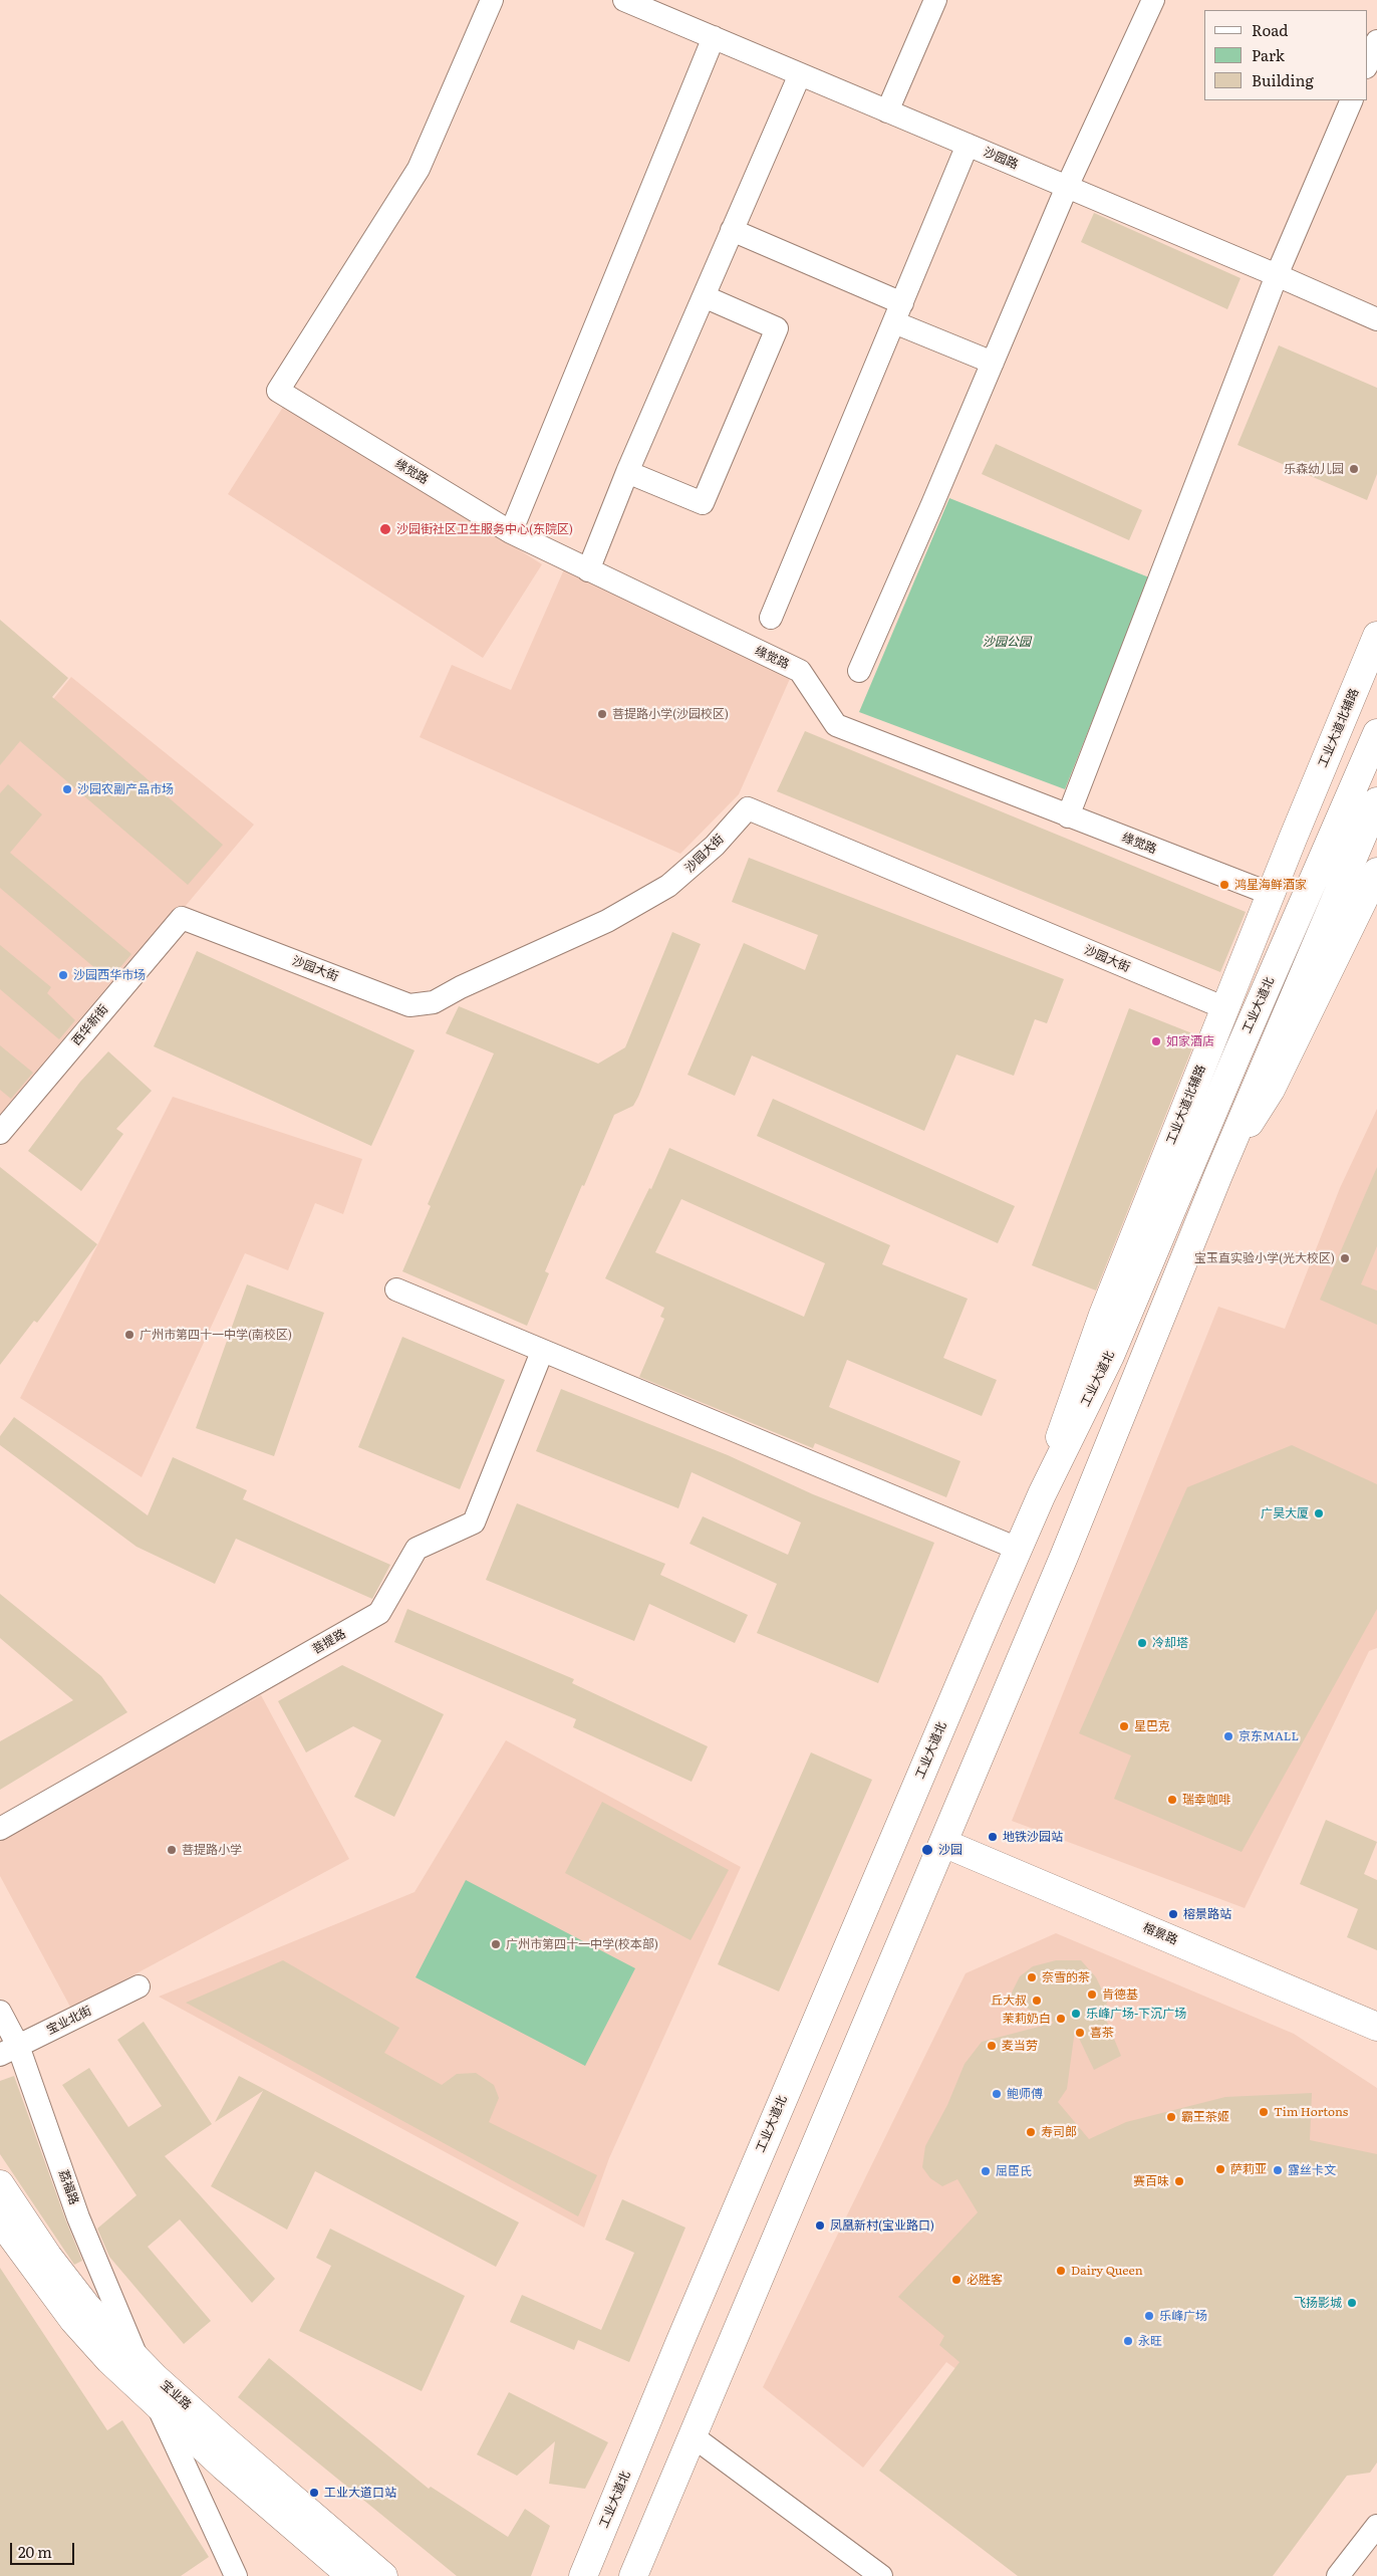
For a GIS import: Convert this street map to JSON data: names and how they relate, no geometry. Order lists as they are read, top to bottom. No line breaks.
{"streets":{"main road":["工业大道北辅路","工业大道北","榕景路","宝业路"],"street":["沙园路","缘觉路","沙园大街","西华新街","菩提路","宝业北街","荔福路"]},"crossings":[["缘觉路","工业大道北辅路"],["工业大道北辅路","沙园大街"],["工业大道北辅路","工业大道北"],["沙园大街","西华新街"],["宝业北街","荔福路"],["荔福路","宝业路"]],"parks":["沙园公园"],"places":["乐森幼儿园","沙园街社区卫生服务中心(东院区)","菩提路小学(沙园校区)","沙园农副产品市场","鸿星海鲜酒家","沙园西华市场","如家酒店","宝玉直实验小学(光大校区)","广州市第四十一中学(南校区)","广昊大厦","冷却塔","星巴克","京东MALL","瑞幸咖啡","地铁沙园站","菩提路小学","沙园","榕景路站","广州市第四十一中学(校本部)","奈雪的茶","肯德基","丘大叔","乐峰广场-下沉广场","茉莉奶白","喜茶","麦当劳","鲍师傅","Tim Hortons","霸王茶姬","寿司郎","萨莉亚","露丝卡文","屈臣氏","赛百味","凤凰新村(宝业路口)","Dairy Queen","必胜客","飞扬影城","乐峰广场","永旺","工业大道口站"],"legend":["Road","Park","Building"],"scale_bar":"20 m"}
